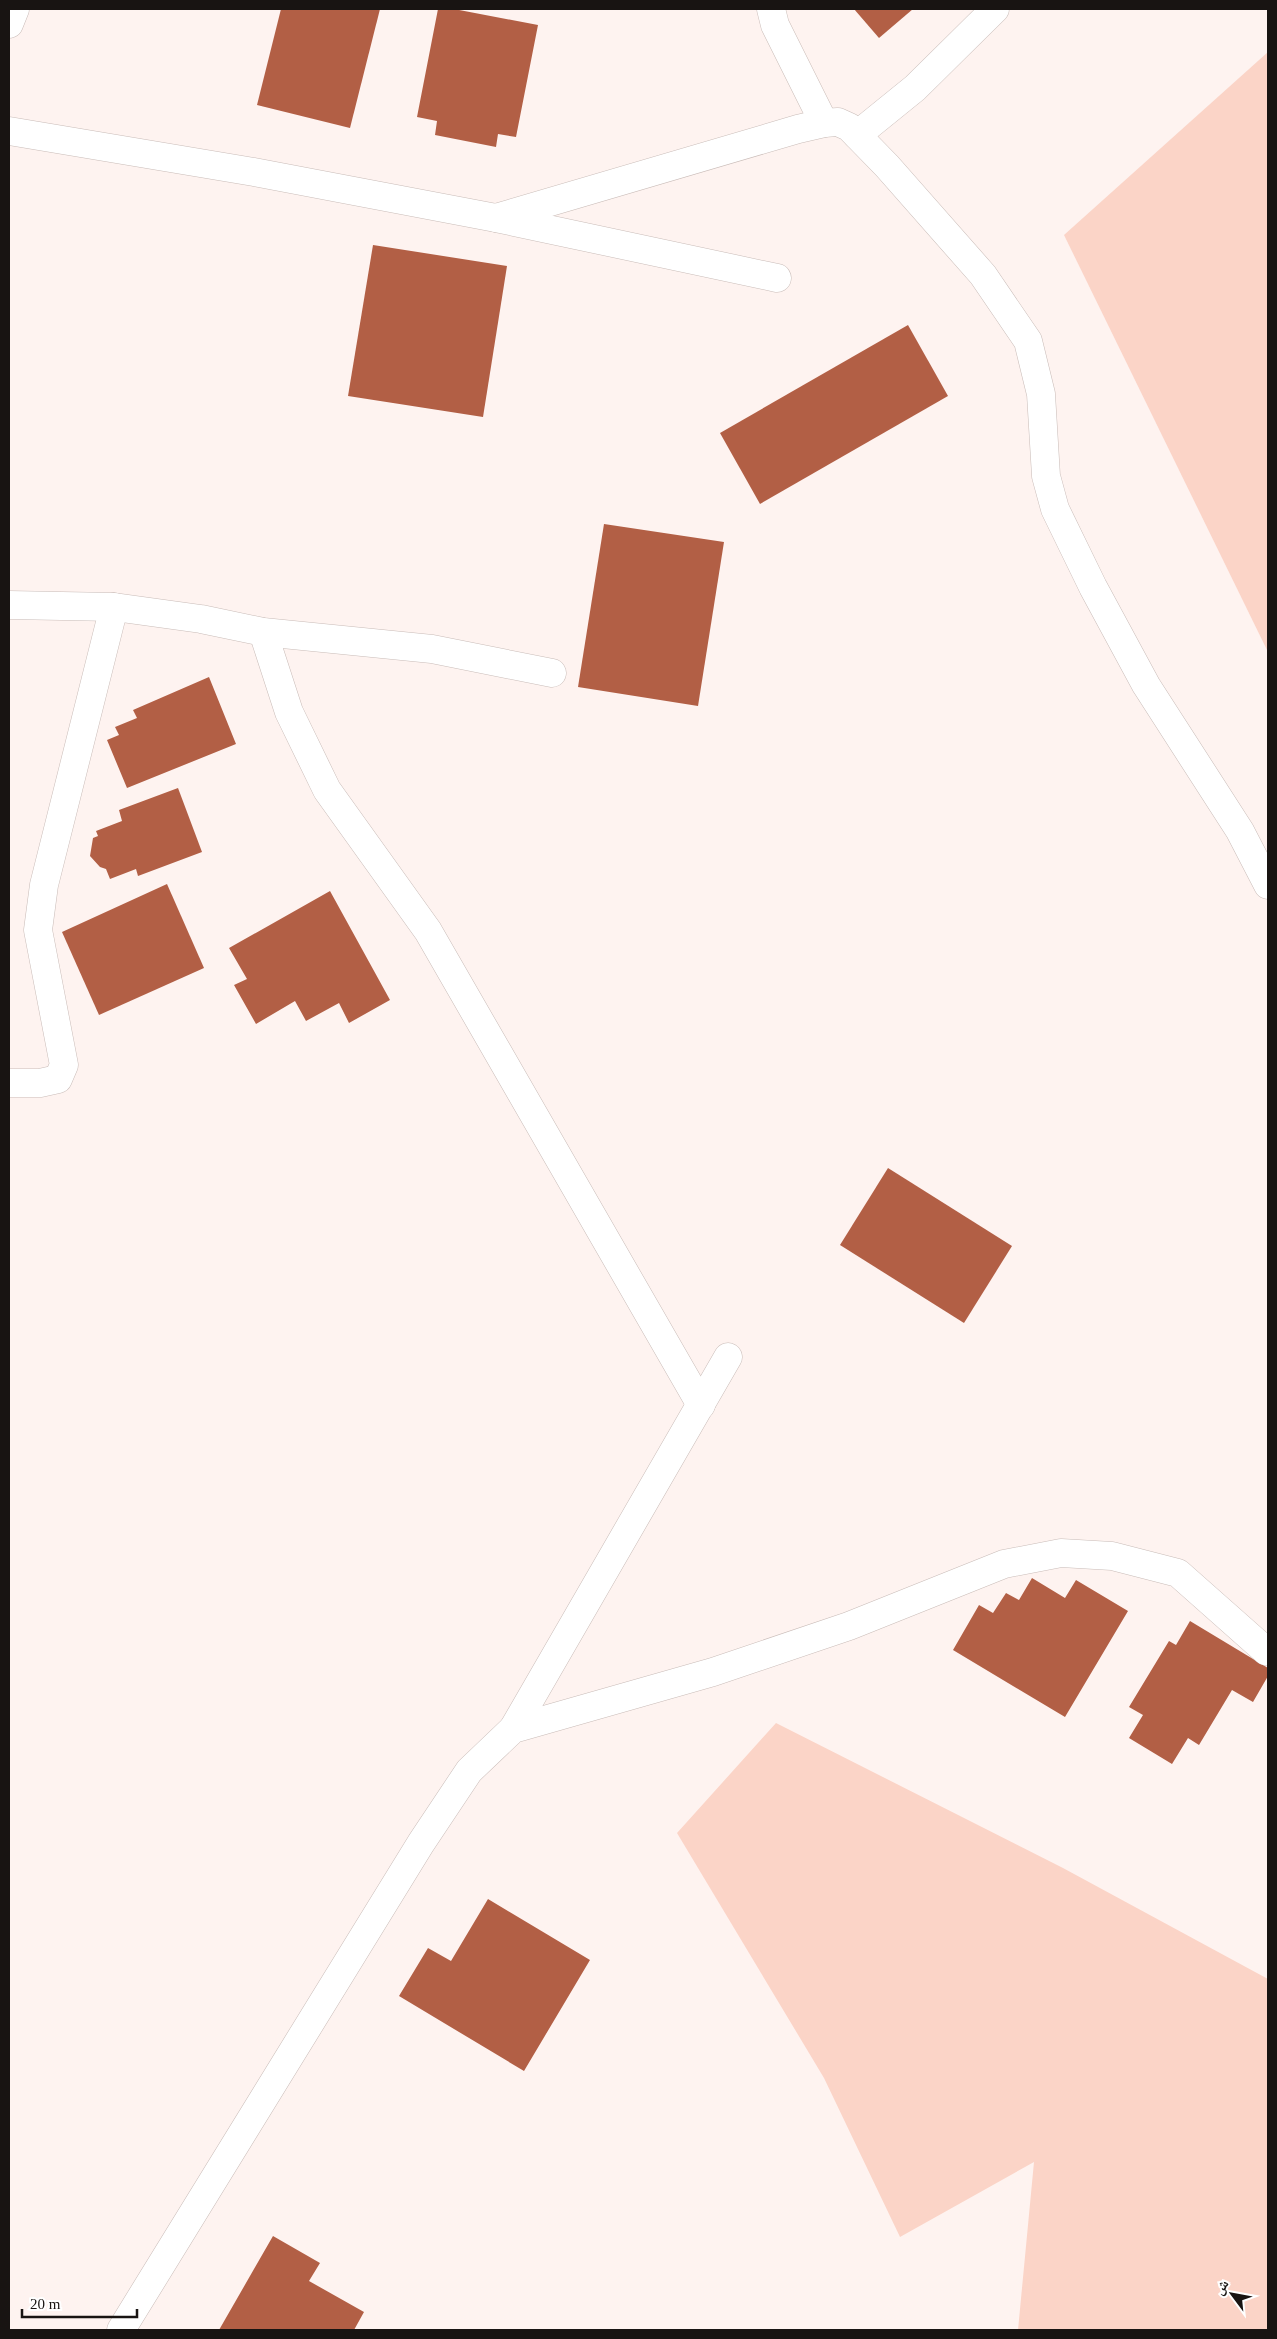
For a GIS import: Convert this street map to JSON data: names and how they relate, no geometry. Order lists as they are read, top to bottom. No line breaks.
{"scale_bar":"20 m","north":"top left"}
